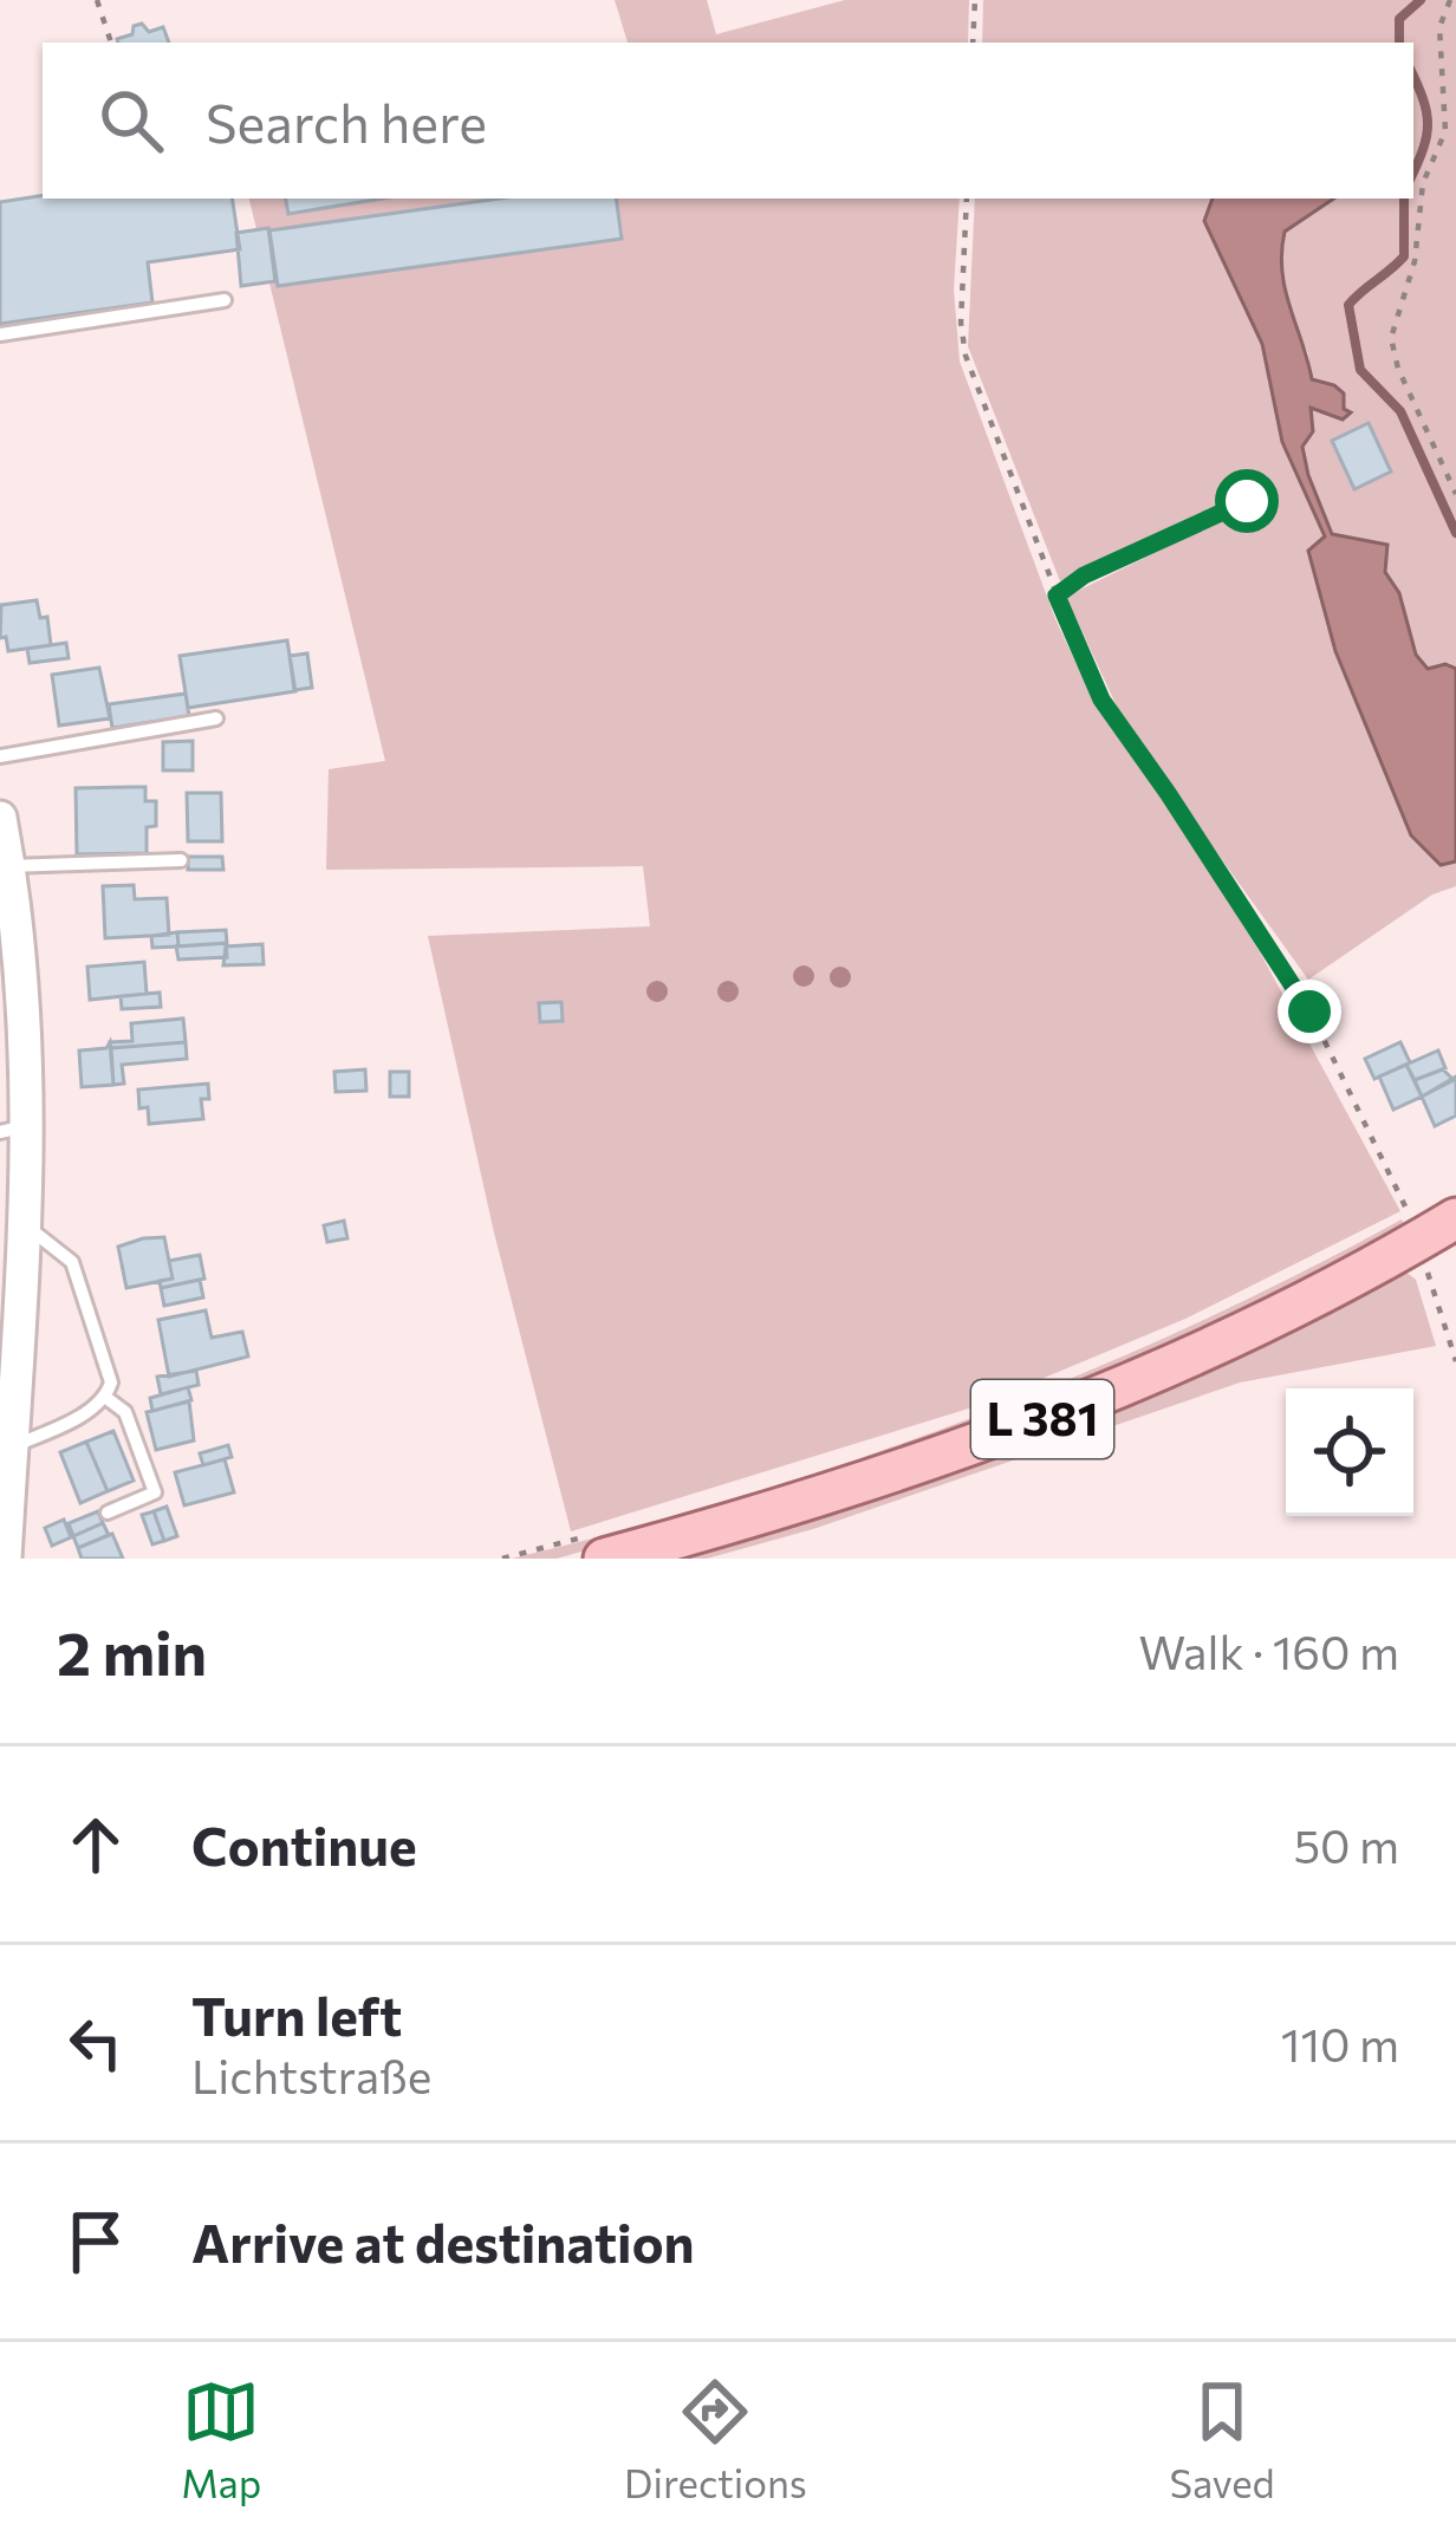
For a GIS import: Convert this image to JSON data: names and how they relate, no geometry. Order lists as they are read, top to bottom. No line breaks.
{"streets":{"main road":["L 381"]},"page":{"search":"Search here","heading":["2 min","Walk · 160 m"],"list":[["Continue","50 m"],["Turn left","Lichtstraße","110 m"],"Arrive at destination"],"nav":["Map","Directions","Saved"]}}
